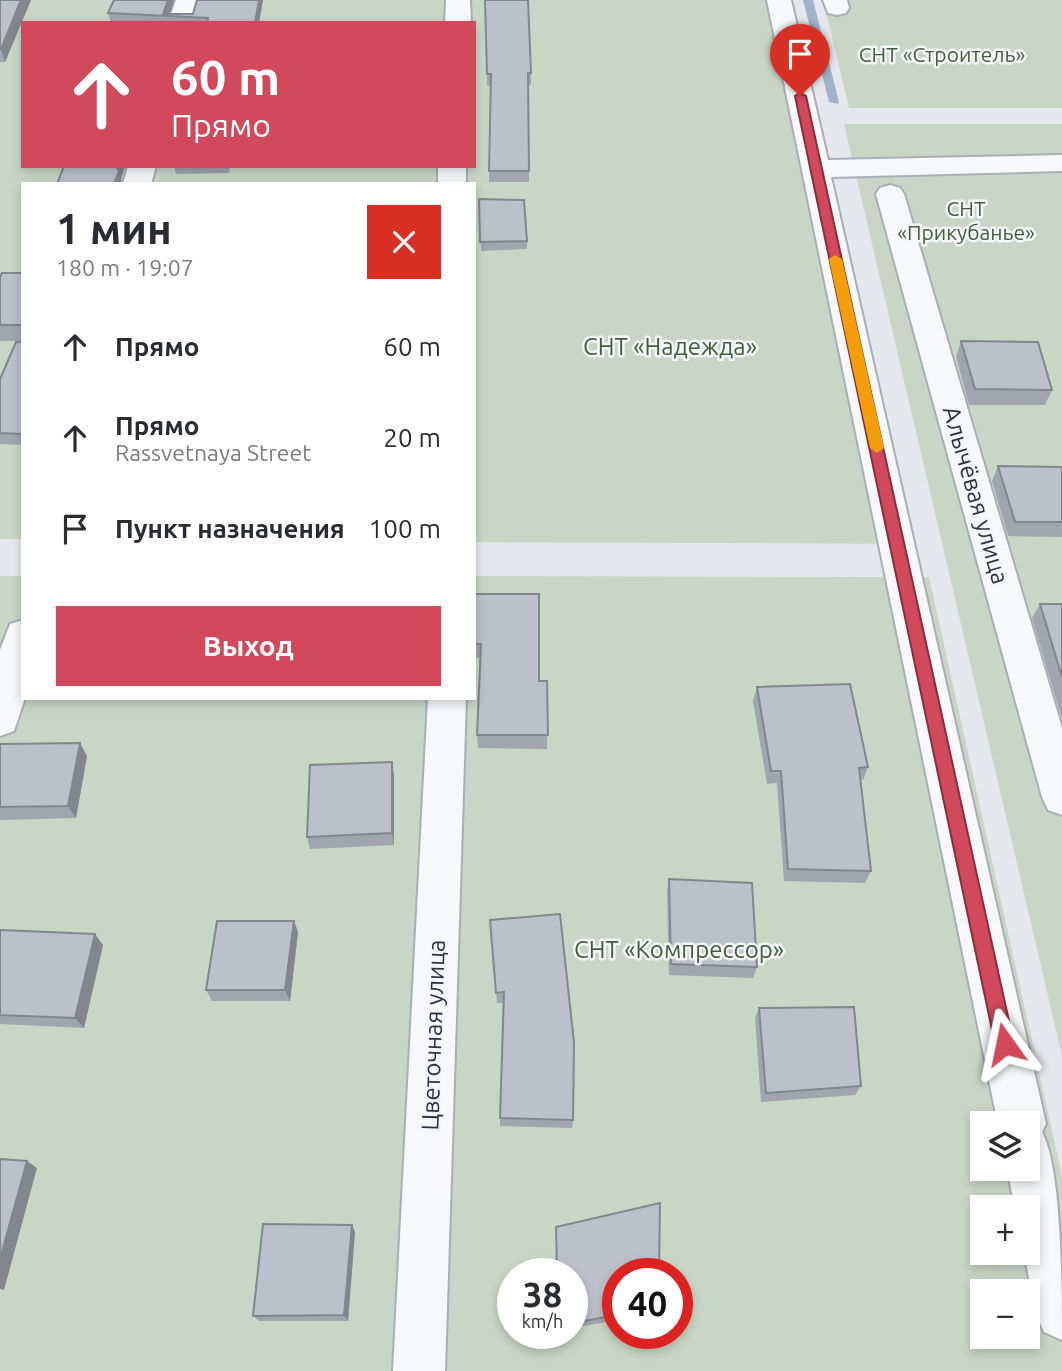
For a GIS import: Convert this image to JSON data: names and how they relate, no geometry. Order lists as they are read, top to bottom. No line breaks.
{"streets":{"street":["Алычёвая улица","Цветочная улица"]},"parks":["СНТ «Строитель»","СНТ «Прикубанье»","СНТ «Надежда»","СНТ «Компрессор»"],"page":{"turn":["60 m","Прямо"],"heading":["1 мин","180 m · 19:07"],"list":[{"name":"Прямо","value":"60 m"},{"name":"Прямо","note":"Rassvetnaya Street","value":"20 m"},{"name":"Пункт назначения","value":"100 m"}],"buttons":"Выход","map_buttons":["+","−"],"speed":"38 km/h","limit":"40"}}
